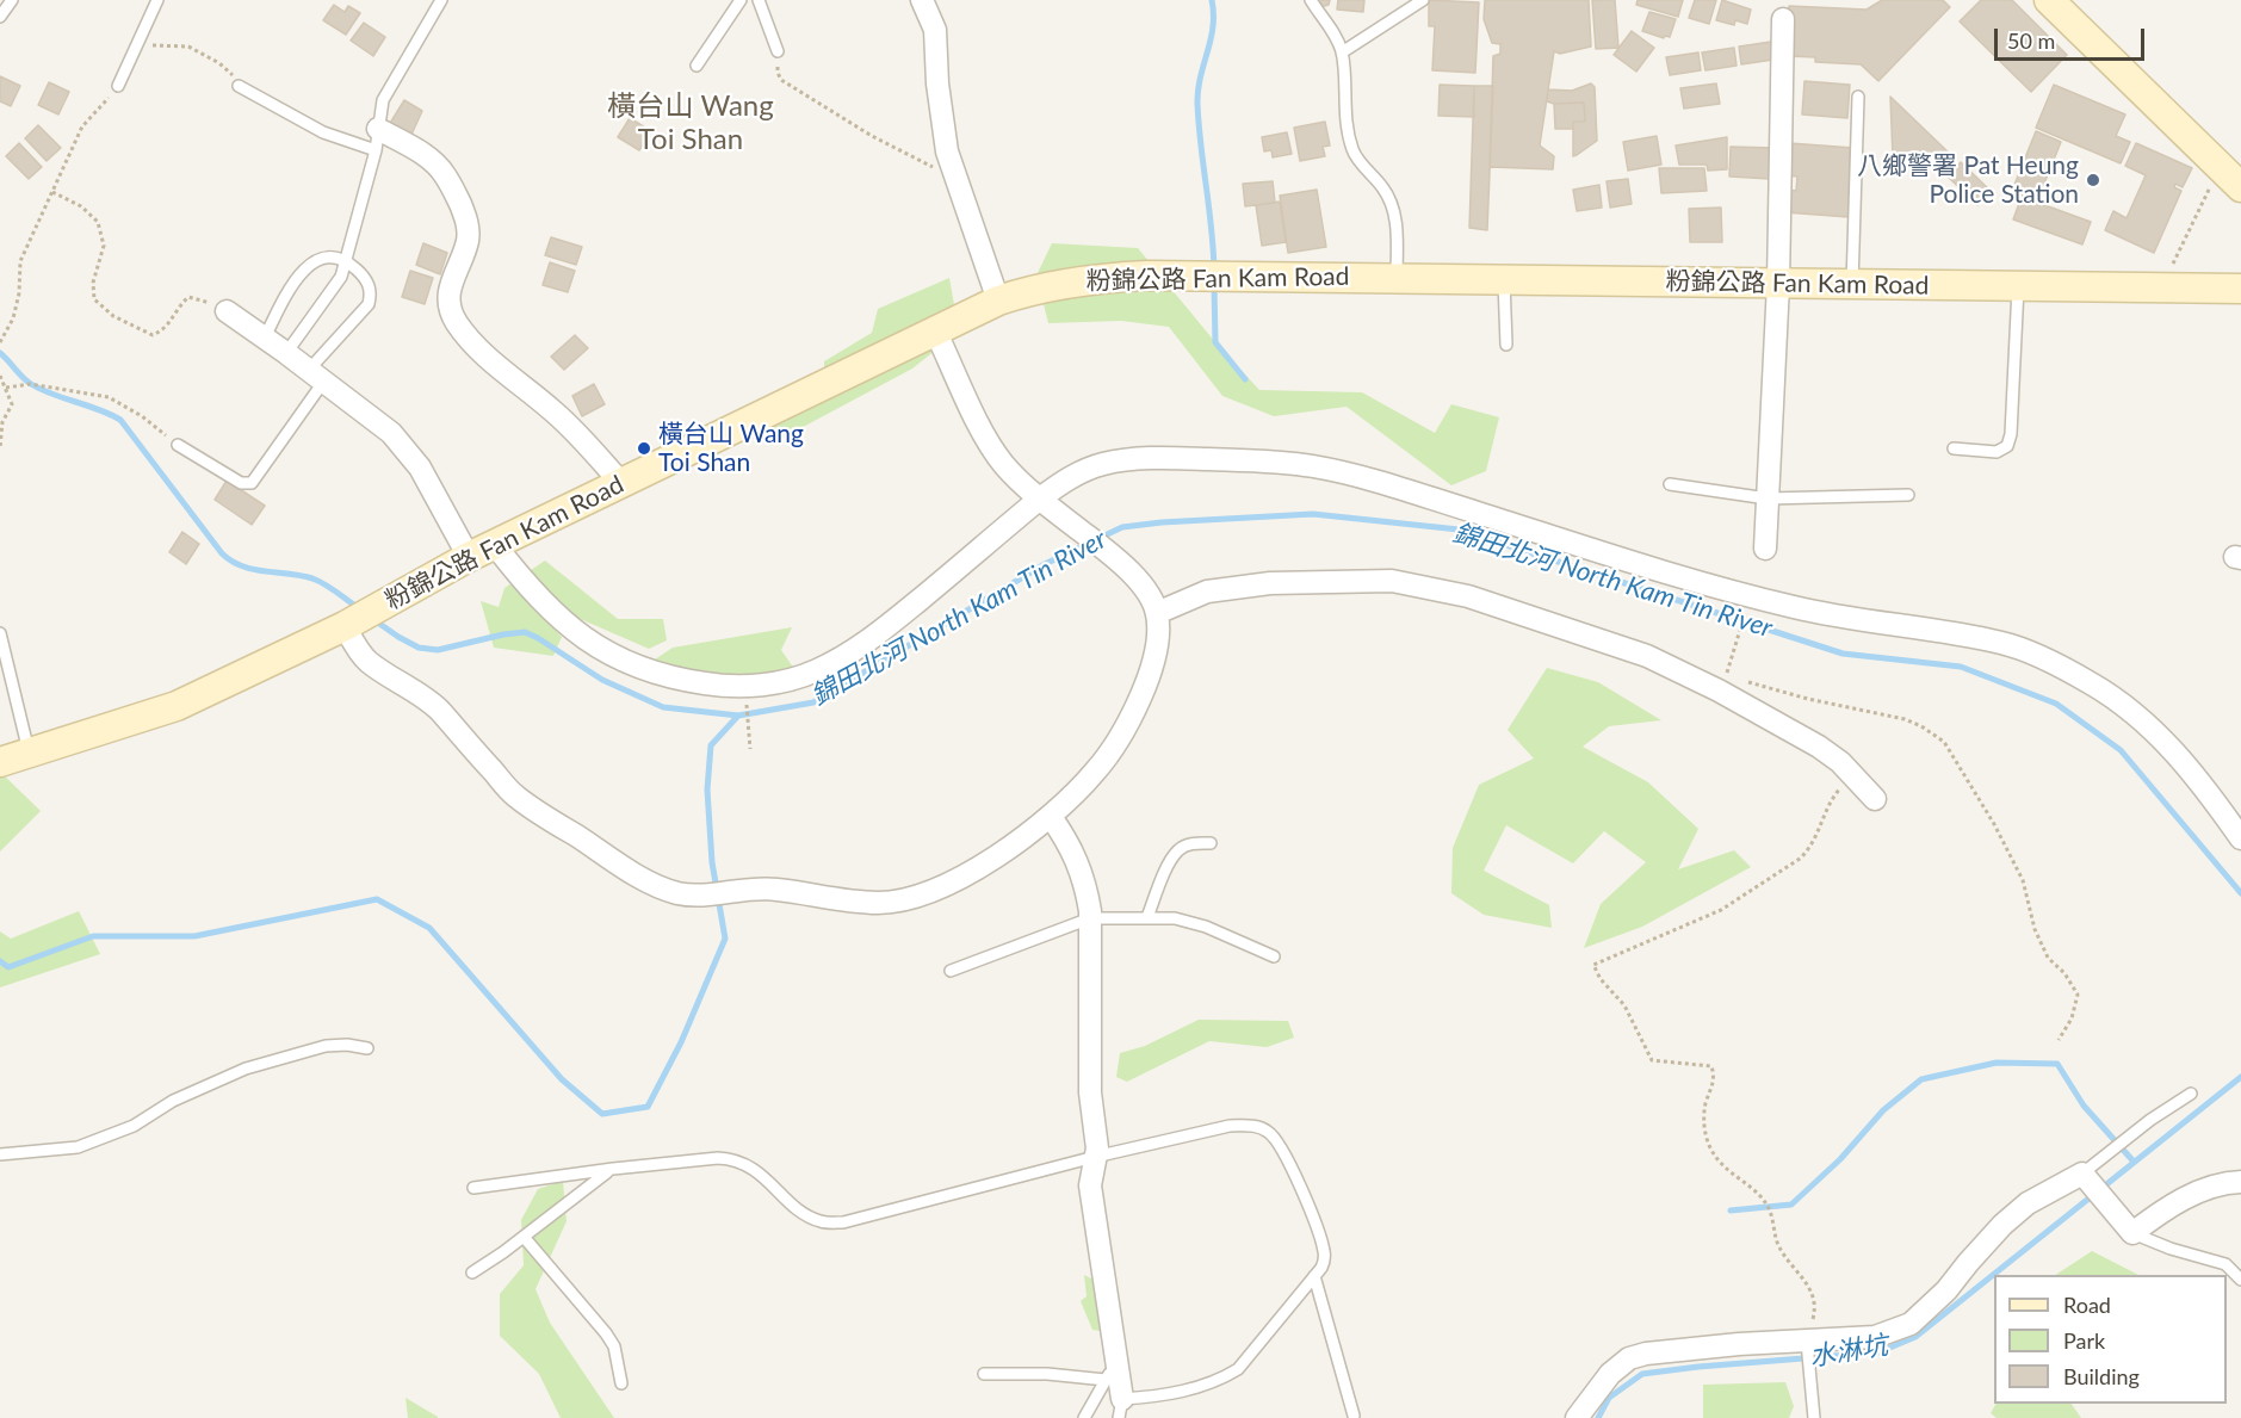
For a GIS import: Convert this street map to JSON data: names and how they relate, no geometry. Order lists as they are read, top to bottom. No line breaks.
{"streets":{"main road":["粉錦公路 Fan Kam Road"]},"districts":["橫台山 Wang Toi Shan"],"water":["錦田北河 North Kam Tin River","水淋坑"],"places":["八鄉警署 Pat Heung Police Station","橫台山 Wang Toi Shan"],"legend":["Road","Park","Building"],"scale_bar":"50 m"}
